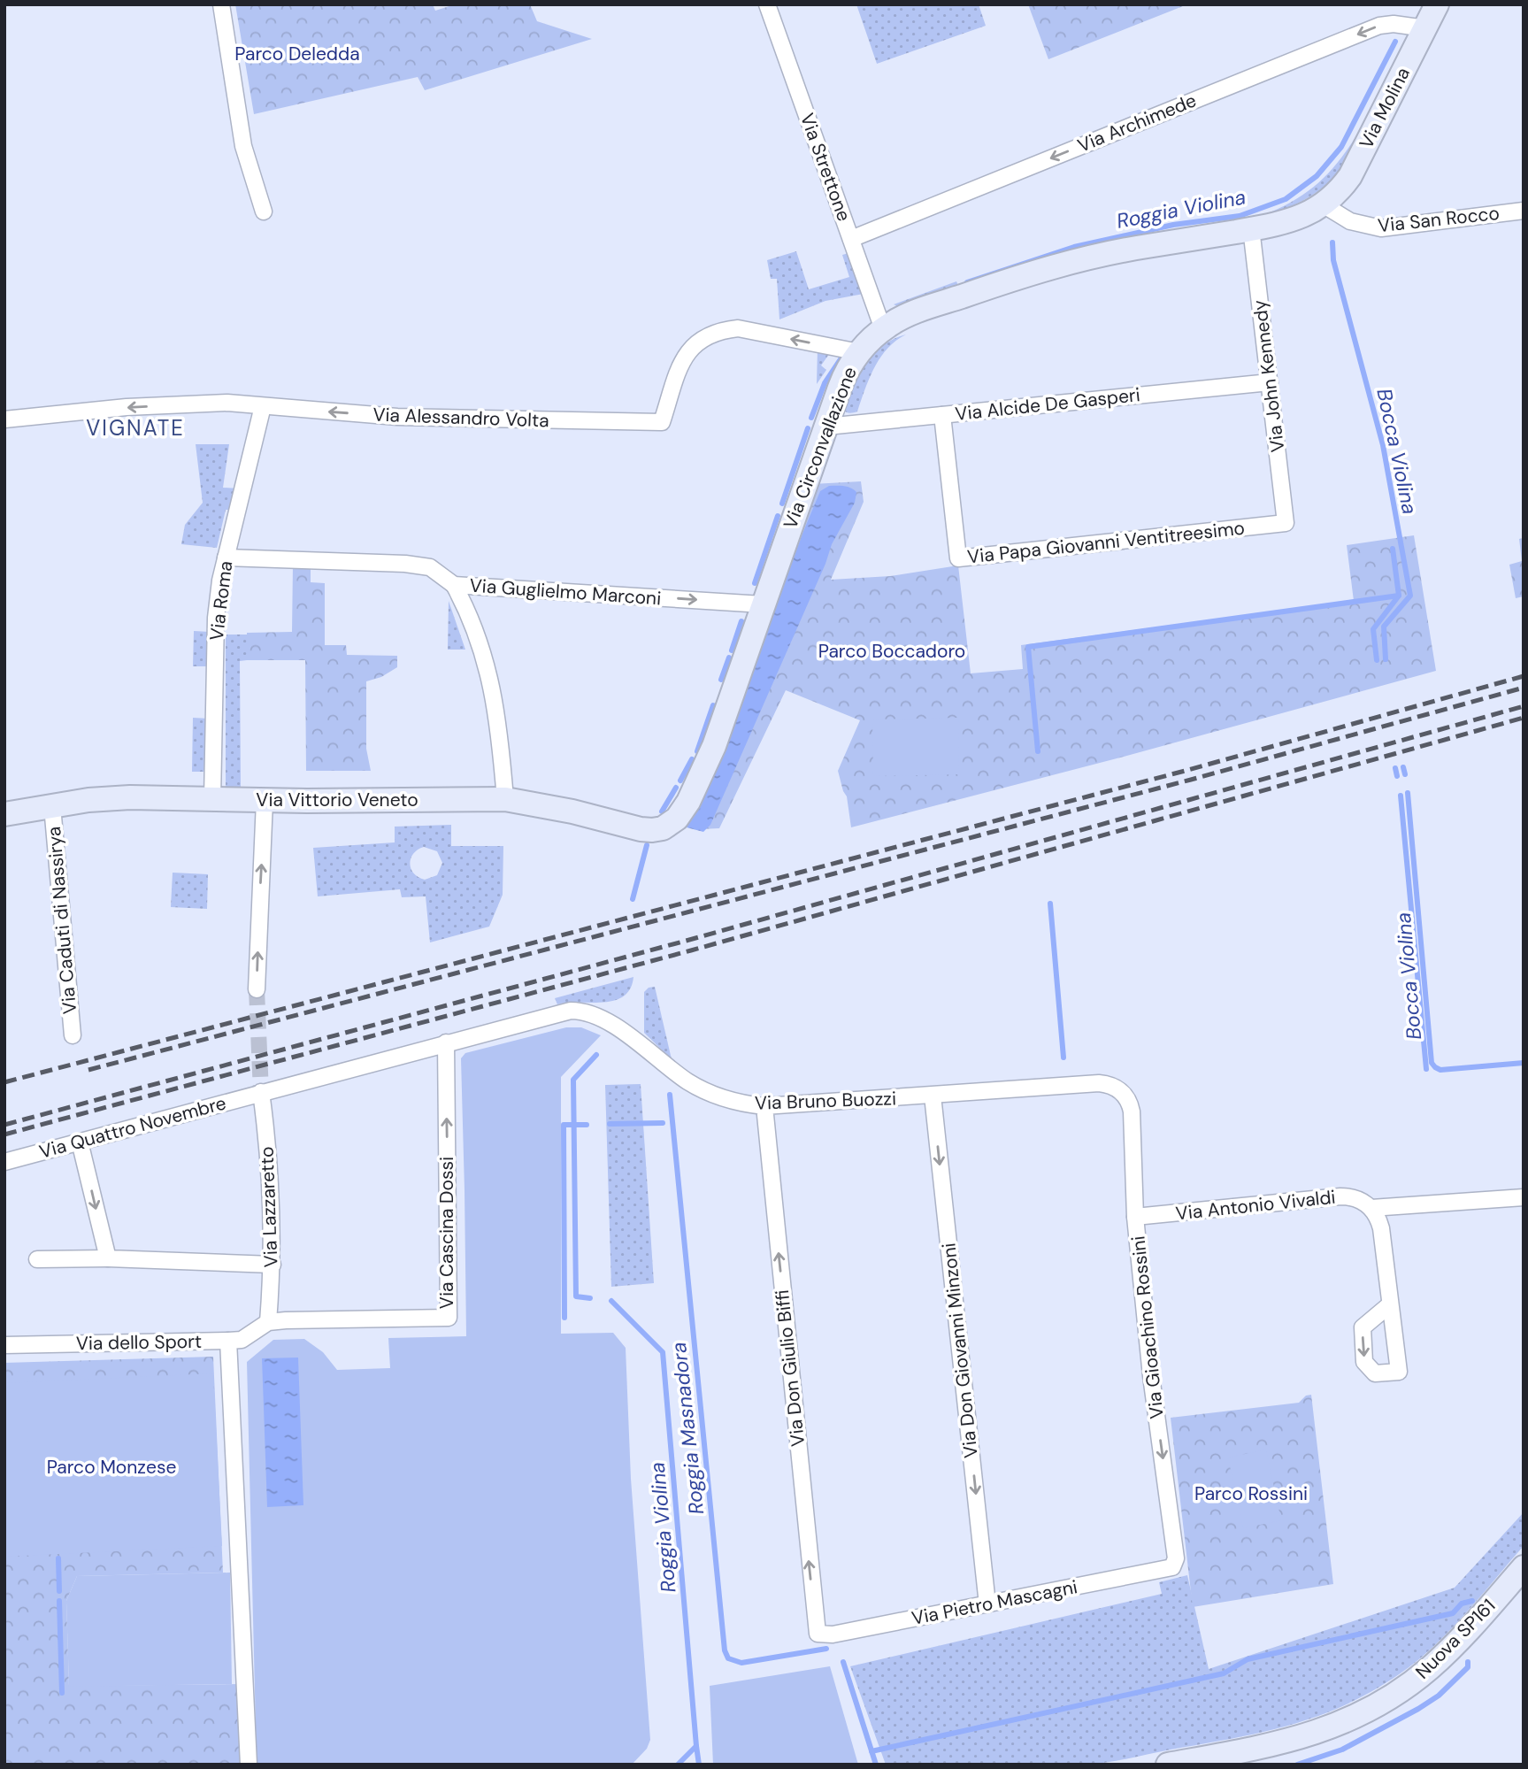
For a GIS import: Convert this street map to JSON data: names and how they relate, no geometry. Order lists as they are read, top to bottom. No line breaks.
{"streets":{"street":["Via Molina","Via Archimede","Via Strettone","Via San Rocco","Via John Kennedy","Via Alcide De Gasperi","Via Alessandro Volta","Via Circonvallazione","Via Papa Giovanni Ventitreesimo","Via Guglielmo Marconi","Via Roma","Via Vittorio Veneto","Via Caduti di Nassirya","Via Bruno Buozzi","Via Quattro Novembre","Via Antonio Vivaldi","Via Lazzaretto","Via Cascina Dossi","Via Gioachino Rossini","Via dello Sport","Via Don Giovanni Minzoni","Via Don Giulio Biffi","Via Pietro Mascagni","Nuova SP161"]},"crossings":[["Via Molina","Via Archimede"],["Via Molina","Via San Rocco"],["Via Molina","Via Circonvallazione"],["Via Archimede","Via Strettone"],["Via Strettone","Via Circonvallazione"],["Via San Rocco","Via Circonvallazione"],["Via John Kennedy","Via Alcide De Gasperi"],["Via John Kennedy","Via Circonvallazione"],["Via John Kennedy","Via Papa Giovanni Ventitreesimo"],["Via Alcide De Gasperi","Via Circonvallazione"],["Via Alcide De Gasperi","Via Papa Giovanni Ventitreesimo"],["Via Alessandro Volta","Via Circonvallazione"],["Via Alessandro Volta","Via Roma"],["Via Circonvallazione","Via Guglielmo Marconi"],["Via Circonvallazione","Via Vittorio Veneto"],["Via Guglielmo Marconi","Via Roma"],["Via Roma","Via Vittorio Veneto"],["Via Vittorio Veneto","Via Caduti di Nassirya"],["Via Bruno Buozzi","Via Quattro Novembre"],["Via Bruno Buozzi","Via Lazzaretto"],["Via Bruno Buozzi","Via Cascina Dossi"],["Via Bruno Buozzi","Via Gioachino Rossini"],["Via Bruno Buozzi","Via Don Giovanni Minzoni"],["Via Bruno Buozzi","Via Don Giulio Biffi"],["Via Quattro Novembre","Via Lazzaretto"],["Via Antonio Vivaldi","Via Gioachino Rossini"],["Via Lazzaretto","Via Cascina Dossi"],["Via Lazzaretto","Via dello Sport"],["Via Cascina Dossi","Via dello Sport"],["Via Gioachino Rossini","Via Pietro Mascagni"],["Via Don Giovanni Minzoni","Via Pietro Mascagni"],["Via Don Giulio Biffi","Via Pietro Mascagni"]],"one_way":["Via Archimede","Via Alessandro Volta","Via Guglielmo Marconi","Via Gioachino Rossini","Via Don Giovanni Minzoni","Via Don Giulio Biffi"],"districts":["VIGNATE"],"water":["Roggia Violina","Bocca Violina","Roggia Masnadora"],"parks":["Parco Deledda","Parco Boccadoro","Parco Monzese","Parco Rossini"]}
